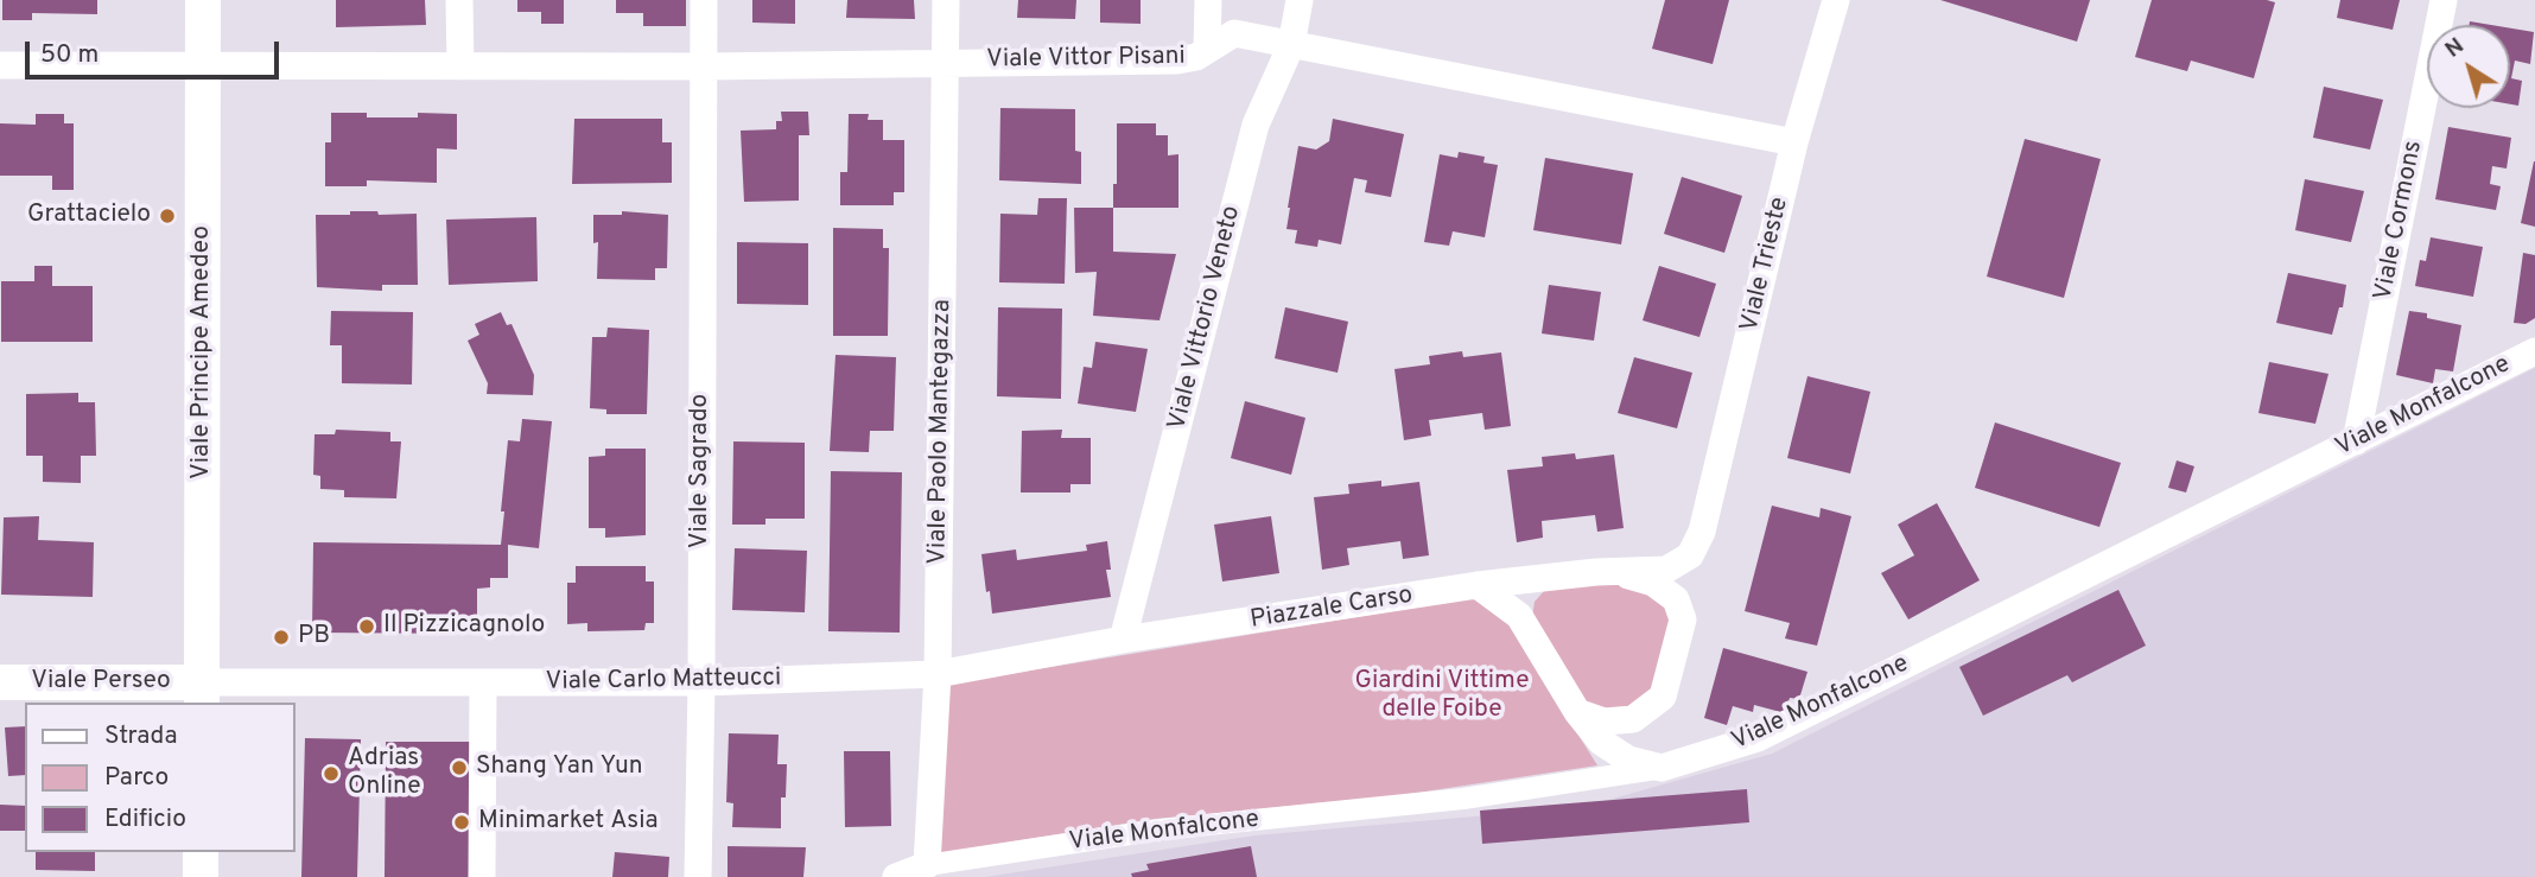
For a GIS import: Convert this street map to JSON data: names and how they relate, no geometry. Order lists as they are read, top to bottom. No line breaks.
{"streets":{"street":["Viale Vittor Pisani","Viale Cormons","Viale Trieste","Viale Vittorio Veneto","Viale Principe Amedeo","Viale Monfalcone","Viale Paolo Mantegazza","Viale Sagrado","Piazzale Carso","Viale Carlo Matteucci","Viale Perseo"]},"crossings":[["Viale Vittor Pisani","Viale Trieste"],["Viale Vittor Pisani","Viale Vittorio Veneto"],["Viale Vittor Pisani","Viale Principe Amedeo"],["Viale Vittor Pisani","Viale Paolo Mantegazza"],["Viale Vittor Pisani","Viale Sagrado"],["Viale Cormons","Viale Monfalcone"],["Viale Trieste","Piazzale Carso"],["Viale Vittorio Veneto","Piazzale Carso"],["Viale Vittorio Veneto","Viale Carlo Matteucci"],["Viale Principe Amedeo","Viale Carlo Matteucci"],["Viale Principe Amedeo","Viale Perseo"],["Viale Monfalcone","Viale Paolo Mantegazza"],["Viale Paolo Mantegazza","Viale Carlo Matteucci"],["Viale Sagrado","Viale Carlo Matteucci"],["Piazzale Carso","Viale Carlo Matteucci"],["Viale Carlo Matteucci","Viale Perseo"]],"parks":["Giardini Vittime delle Foibe"],"places":["Grattacielo","Il Pizzicagnolo","PB","Shang Yan Yun","Adrias Online","Minimarket Asia"],"legend":["Strada","Parco","Edificio"],"scale_bar":"50 m","north":"top left"}
